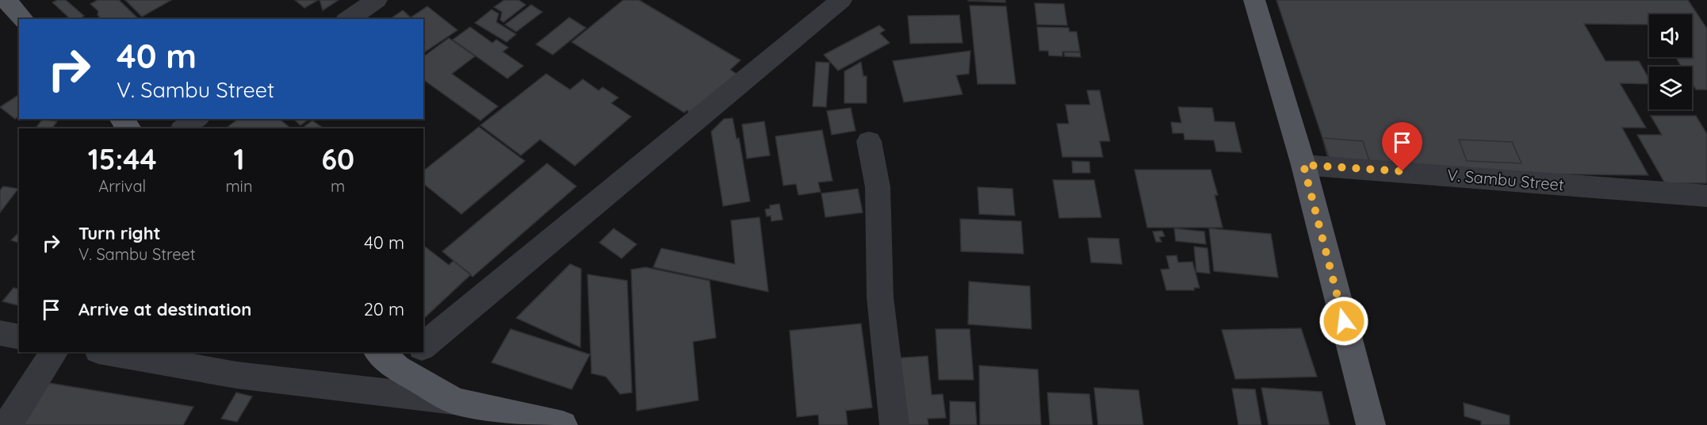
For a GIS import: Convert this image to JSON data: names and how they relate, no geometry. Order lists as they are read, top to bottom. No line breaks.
{"streets":{"street":["V. Sambu Street"]},"page":{"turn":["40 m","V. Sambu Street"],"eta":["15:44","Arrival","1","min","60","m"],"list":[{"name":"Turn right","note":"V. Sambu Street","value":"40 m"},{"name":"Arrive at destination","value":"20 m"}]}}
